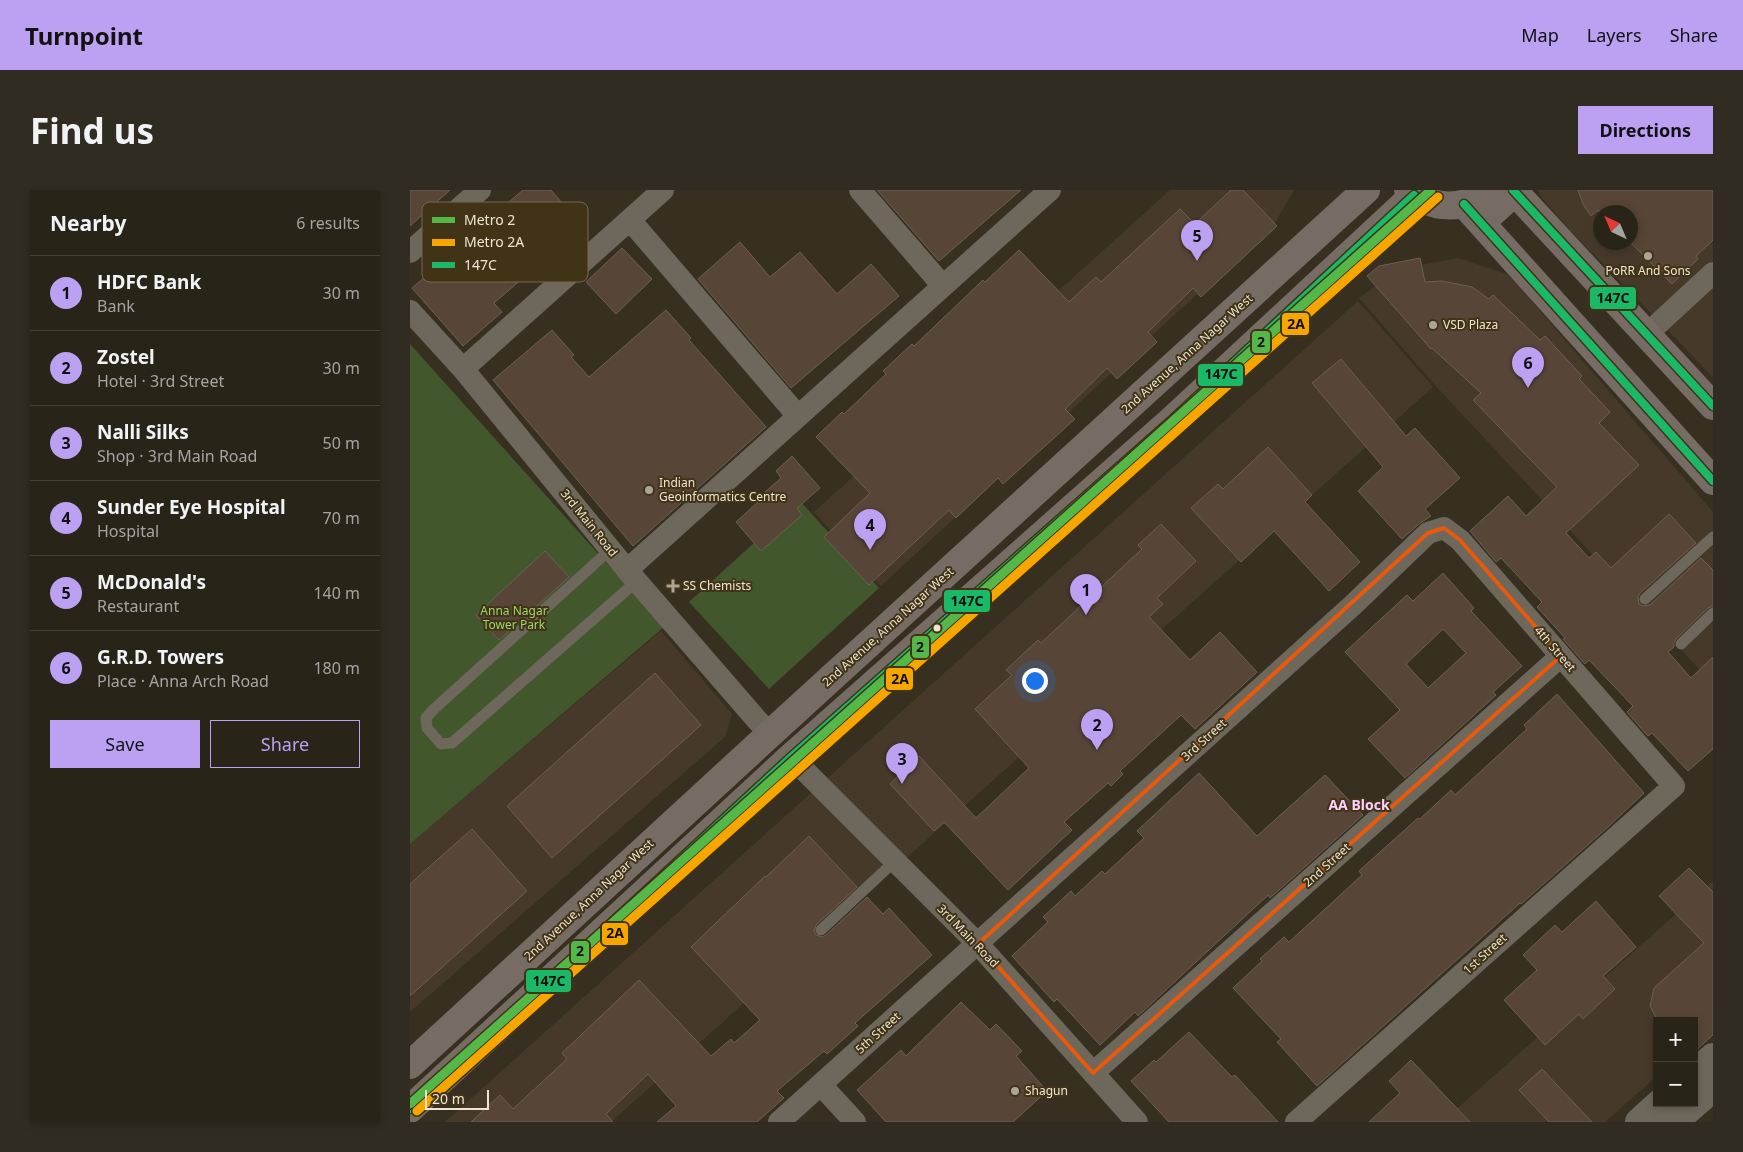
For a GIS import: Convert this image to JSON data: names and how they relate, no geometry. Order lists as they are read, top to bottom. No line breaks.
{"streets":{"main road":["2nd Avenue, Anna Nagar West"],"street":["3rd Main Road","4th Street","3rd Street","2nd Street","1st Street","5th Street"]},"crossings":[["2nd Avenue, Anna Nagar West","3rd Main Road"],["3rd Main Road","3rd Street"],["3rd Main Road","2nd Street"],["3rd Main Road","5th Street"],["4th Street","3rd Street"],["4th Street","2nd Street"],["4th Street","1st Street"],["3rd Street","5th Street"]],"districts":["AA Block"],"parks":["Anna Nagar Tower Park"],"places":{"other":["PoRR And Sons","VSD Plaza","Indian Geoinformatics Centre","Shagun"],"health":["SS Chemists"]},"lines":["metro line 2","transit line 147C","metro line 2A"],"legend":["Metro 2","Metro 2A","147C"],"scale_bar":"20 m","north":"top left","page":{"header":"Turnpoint","nav":["Map","Layers","Share"],"buttons":["Directions",["Save","Share"]],"title":"Find us","heading":["Nearby","6 results"],"pins":["5","6","4","1","2","3"],"list":[{"mark":"1","name":"HDFC Bank","note":"Bank","value":"30 m"},{"mark":"2","name":"Zostel","note":"Hotel · 3rd Street","value":"30 m"},{"mark":"3","name":"Nalli Silks","note":"Shop · 3rd Main Road","value":"50 m"},{"mark":"4","name":"Sunder Eye Hospital","note":"Hospital","value":"70 m"},{"mark":"5","name":"McDonald's","note":"Restaurant","value":"140 m"},{"mark":"6","name":"G.R.D. Towers","note":"Place · Anna Arch Road","value":"180 m"}],"map_buttons":["+","−"],"scale":"20 m"}}
